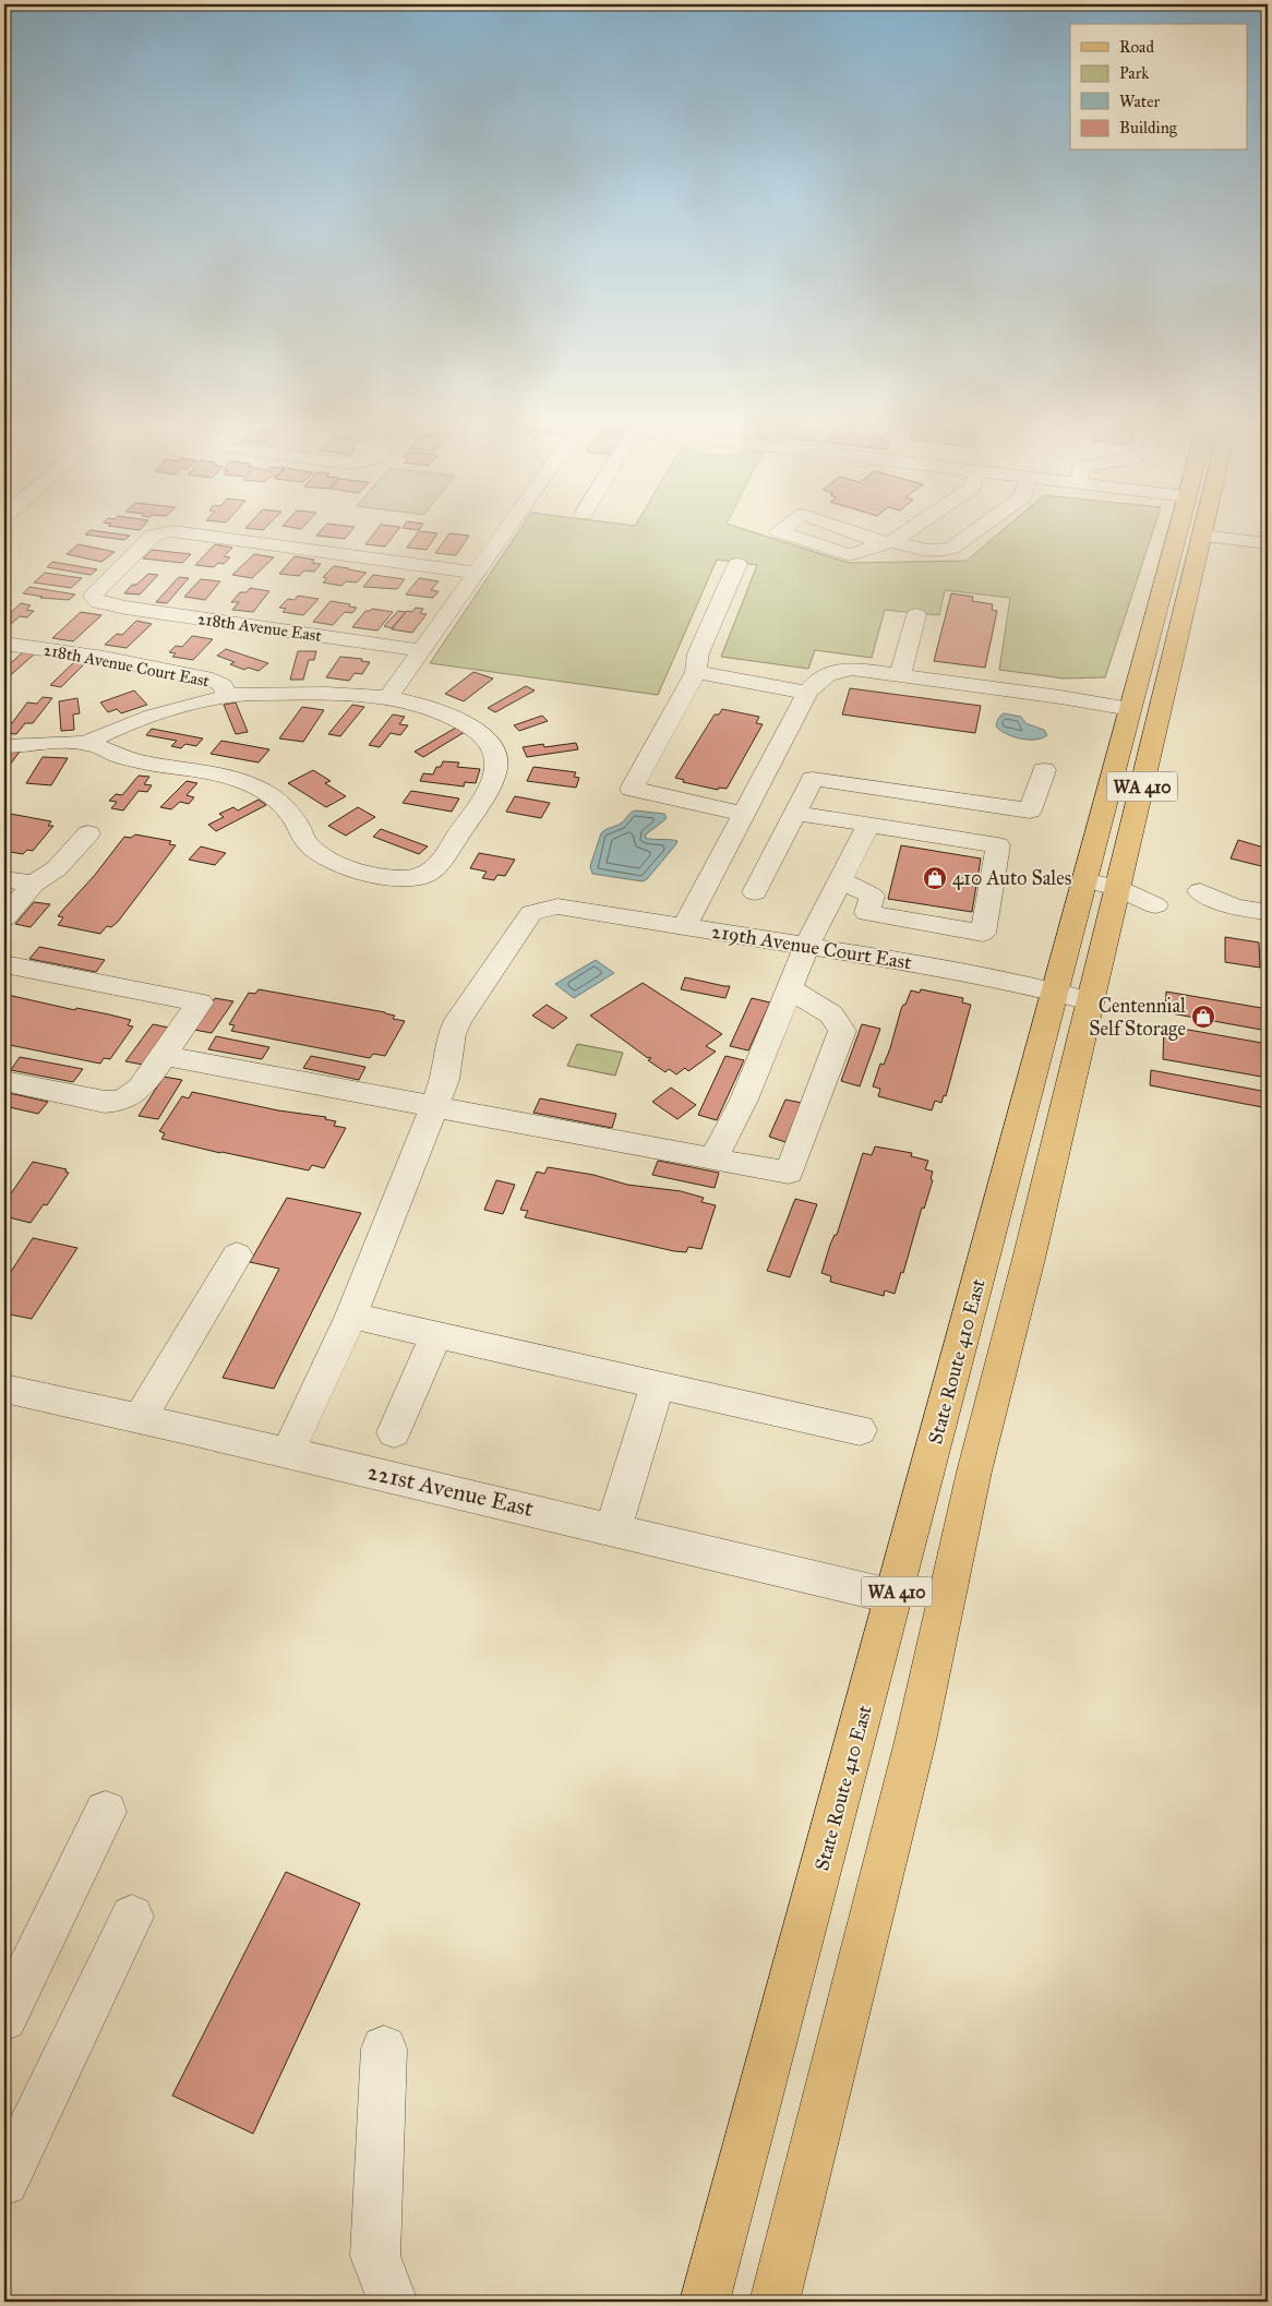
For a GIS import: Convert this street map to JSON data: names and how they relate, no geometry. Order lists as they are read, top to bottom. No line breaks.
{"streets":{"main road":["WA 410","State Route 410 East"],"street":["218th Avenue East","218th Avenue Court East","219th Avenue Court East","221st Avenue East"]},"crossings":[["219th Avenue Court East","State Route 410 East"],["State Route 410 East","221st Avenue East"]],"places":{"shop":["410 Auto Sales","Centennial Self Storage"]},"legend":["Road","Park","Water","Building"]}
